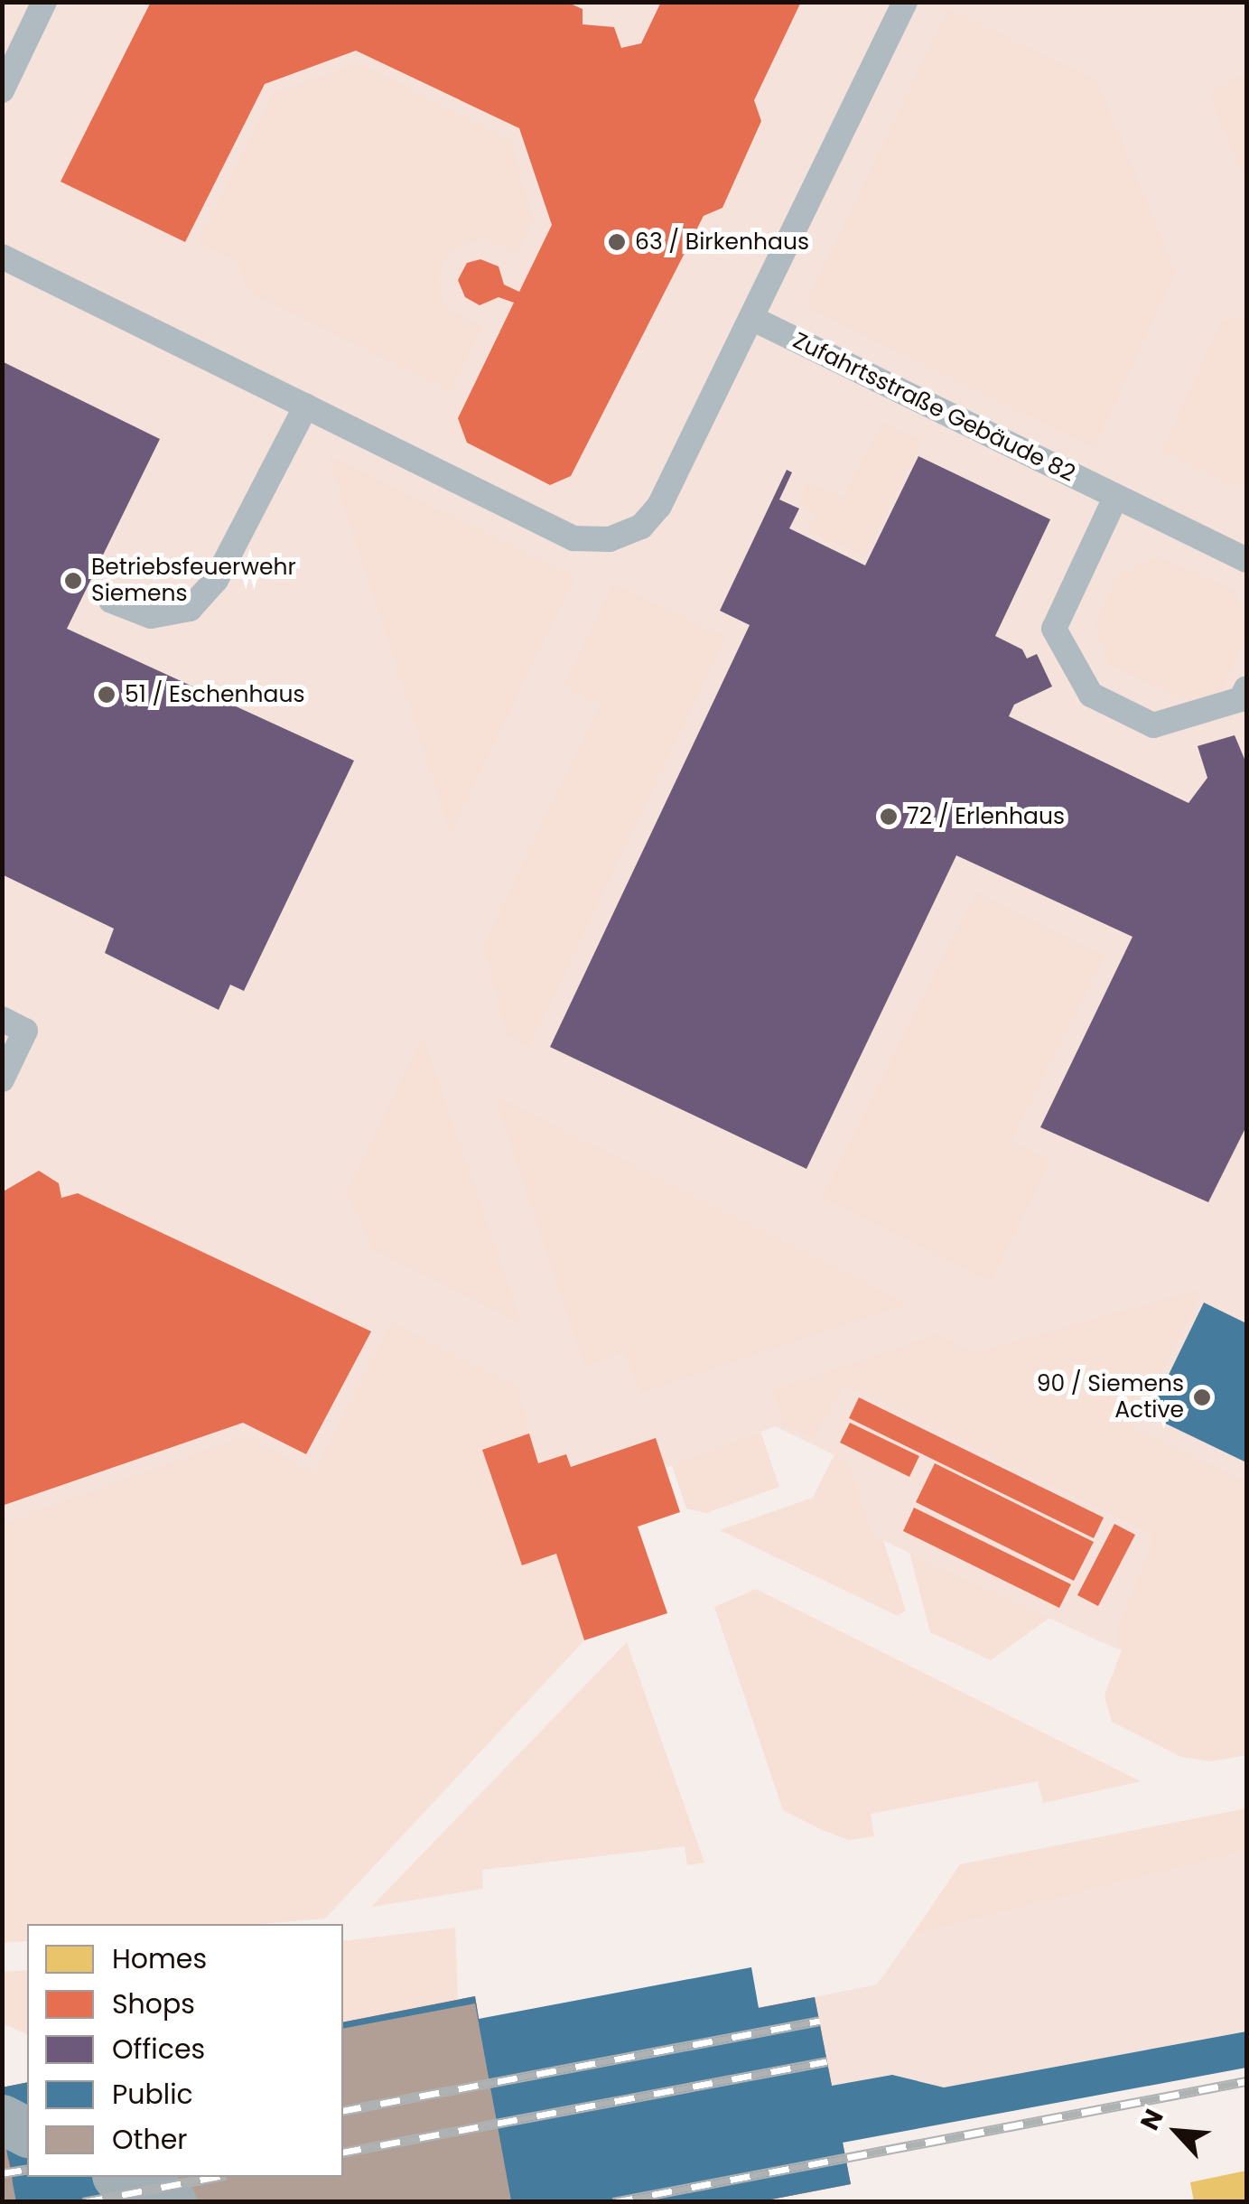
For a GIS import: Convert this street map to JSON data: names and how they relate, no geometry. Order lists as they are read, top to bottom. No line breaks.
{"streets":{"lane":["Zufahrtsstraße Gebäude 82"]},"places":["63 / Birkenhaus","Betriebsfeuerwehr Siemens","51 / Eschenhaus","72 / Erlenhaus","90 / Siemens Active"],"legend":["Homes","Shops","Offices","Public","Other"],"north":"top left"}
